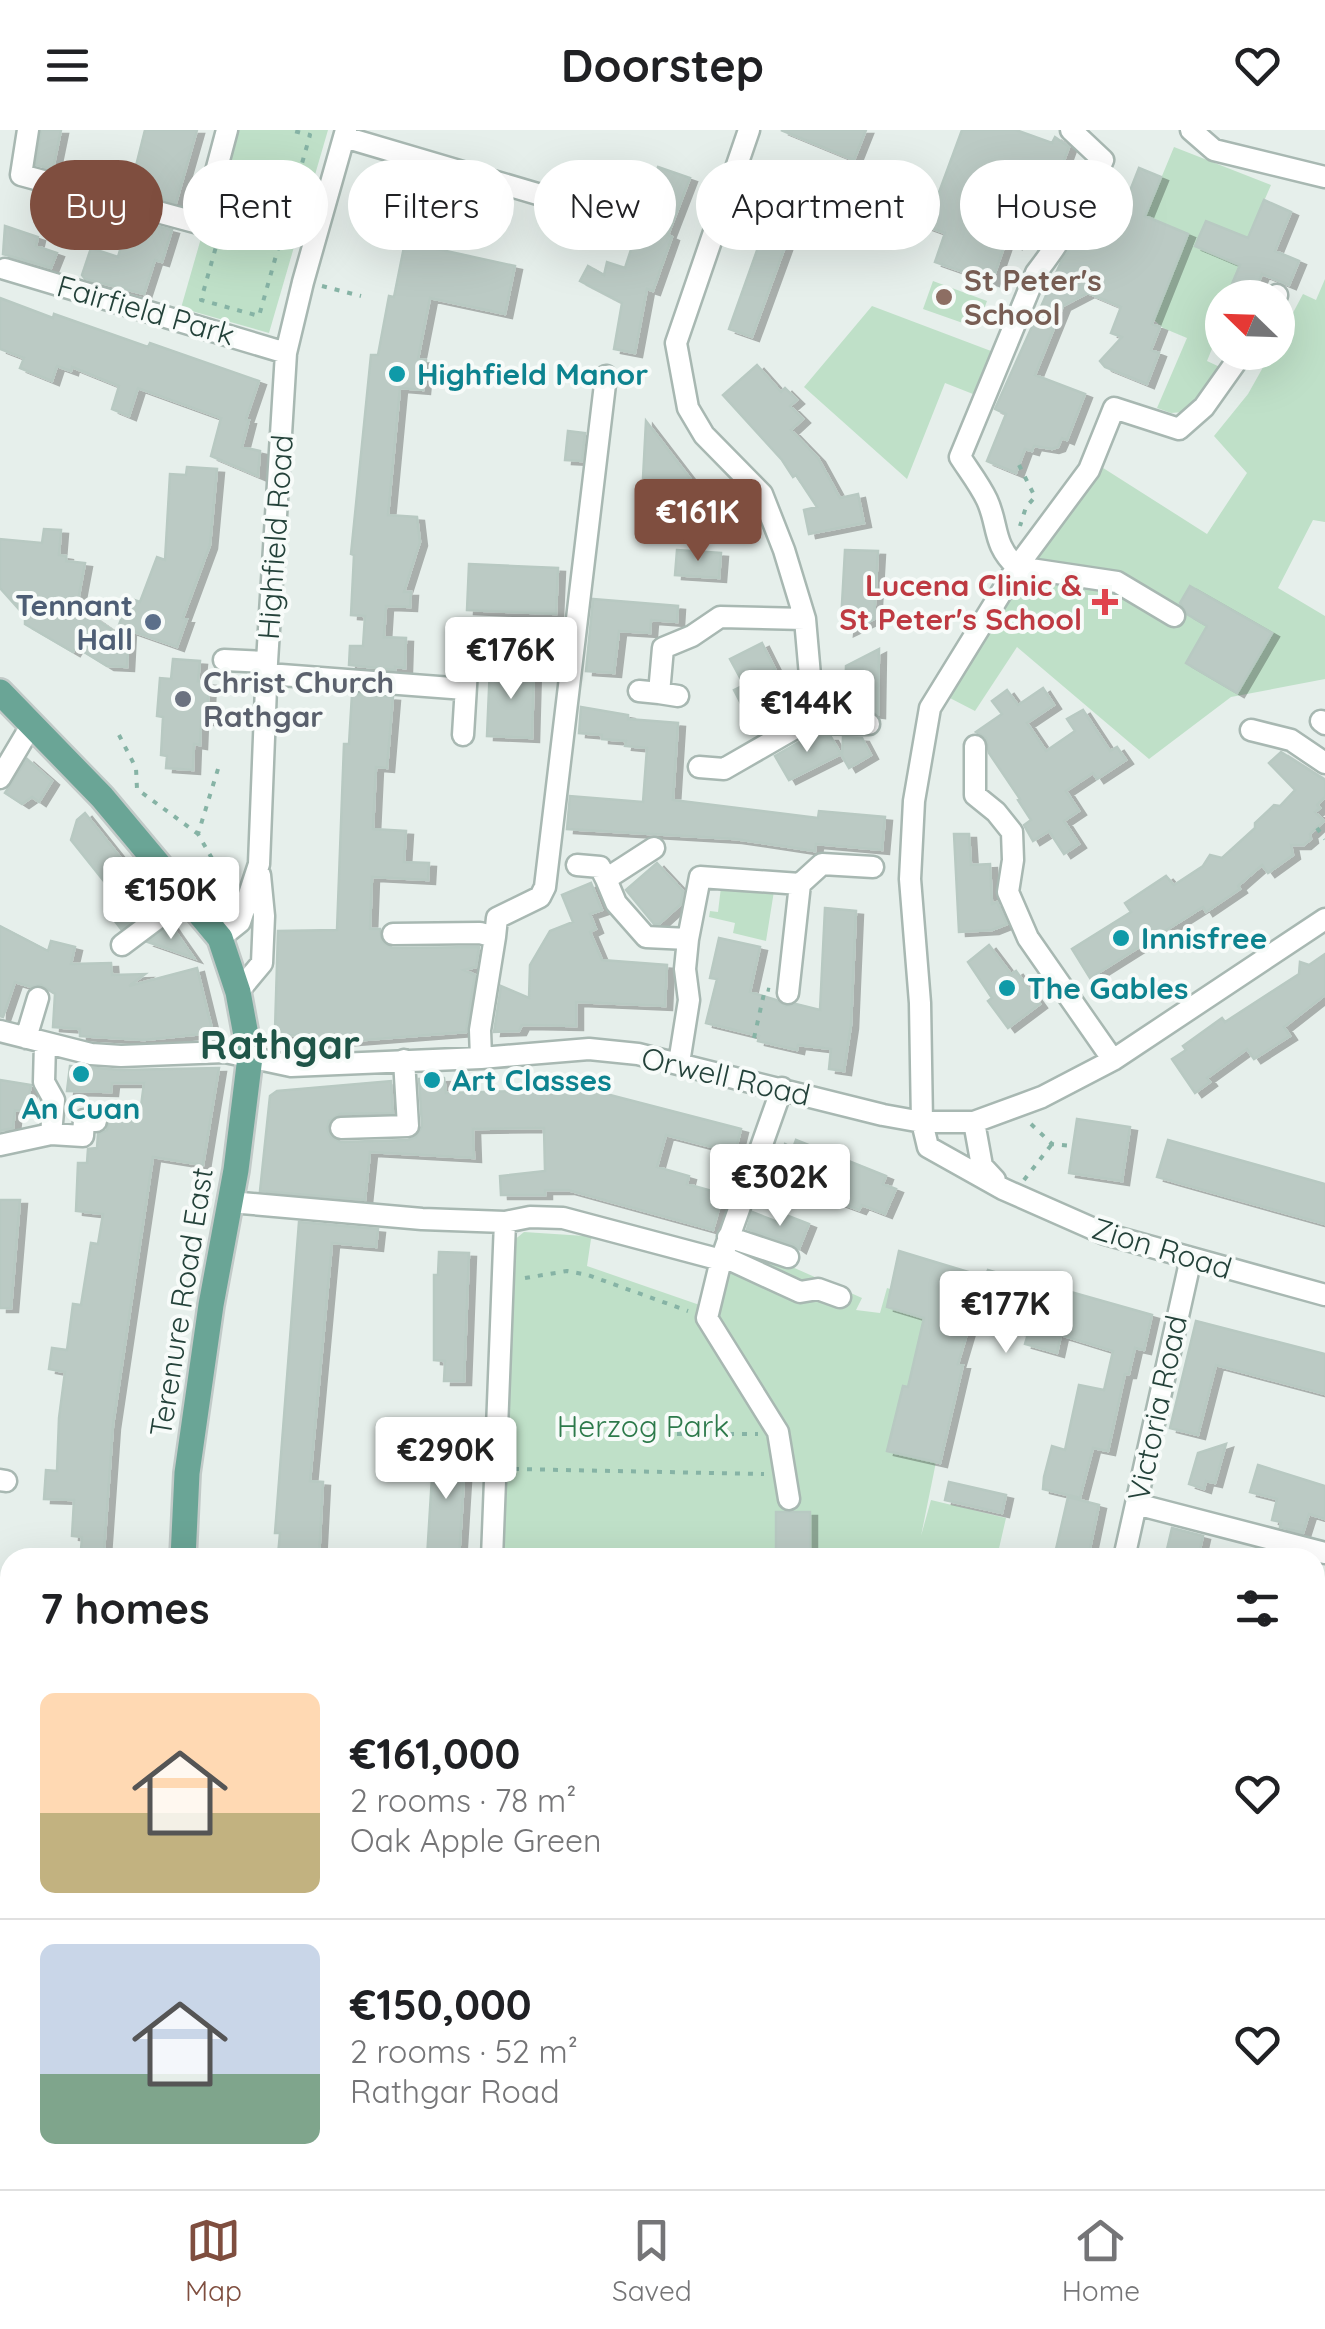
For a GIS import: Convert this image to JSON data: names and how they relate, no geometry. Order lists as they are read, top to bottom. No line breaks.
{"streets":{"main road":["Terenure Road East"],"street":["Fairfield Park","Highfield Road","Orwell Road","Zion Road","Victoria Road"]},"crossings":[["Fairfield Park","Highfield Road"],["Highfield Road","Terenure Road East"],["Orwell Road","Zion Road"],["Orwell Road","Terenure Road East"],["Zion Road","Victoria Road"]],"districts":["Rathgar"],"parks":["Herzog Park"],"places":{"other":["St Peter's School","Highfield Manor","Tennant Hall","Christ Church Rathgar","Innisfree","The Gables","An Cuan","Art Classes"],"health":["Lucena Clinic & St Peter's School"]},"north":"top left","page":{"header":"Doorstep","chip":["Buy","Rent","Filters","New","Apartment","House"],"price":["€161K","€176K","€144K","€150K","€302K","€177K","€290K"],"heading":"7 homes","list":[{"name":"€161,000","note":"2 rooms · 78 m² · Oak Apple Green"},{"name":"€150,000","note":"2 rooms · 52 m² · Rathgar Road"}],"tabs":["Map","Saved","Home"]}}
